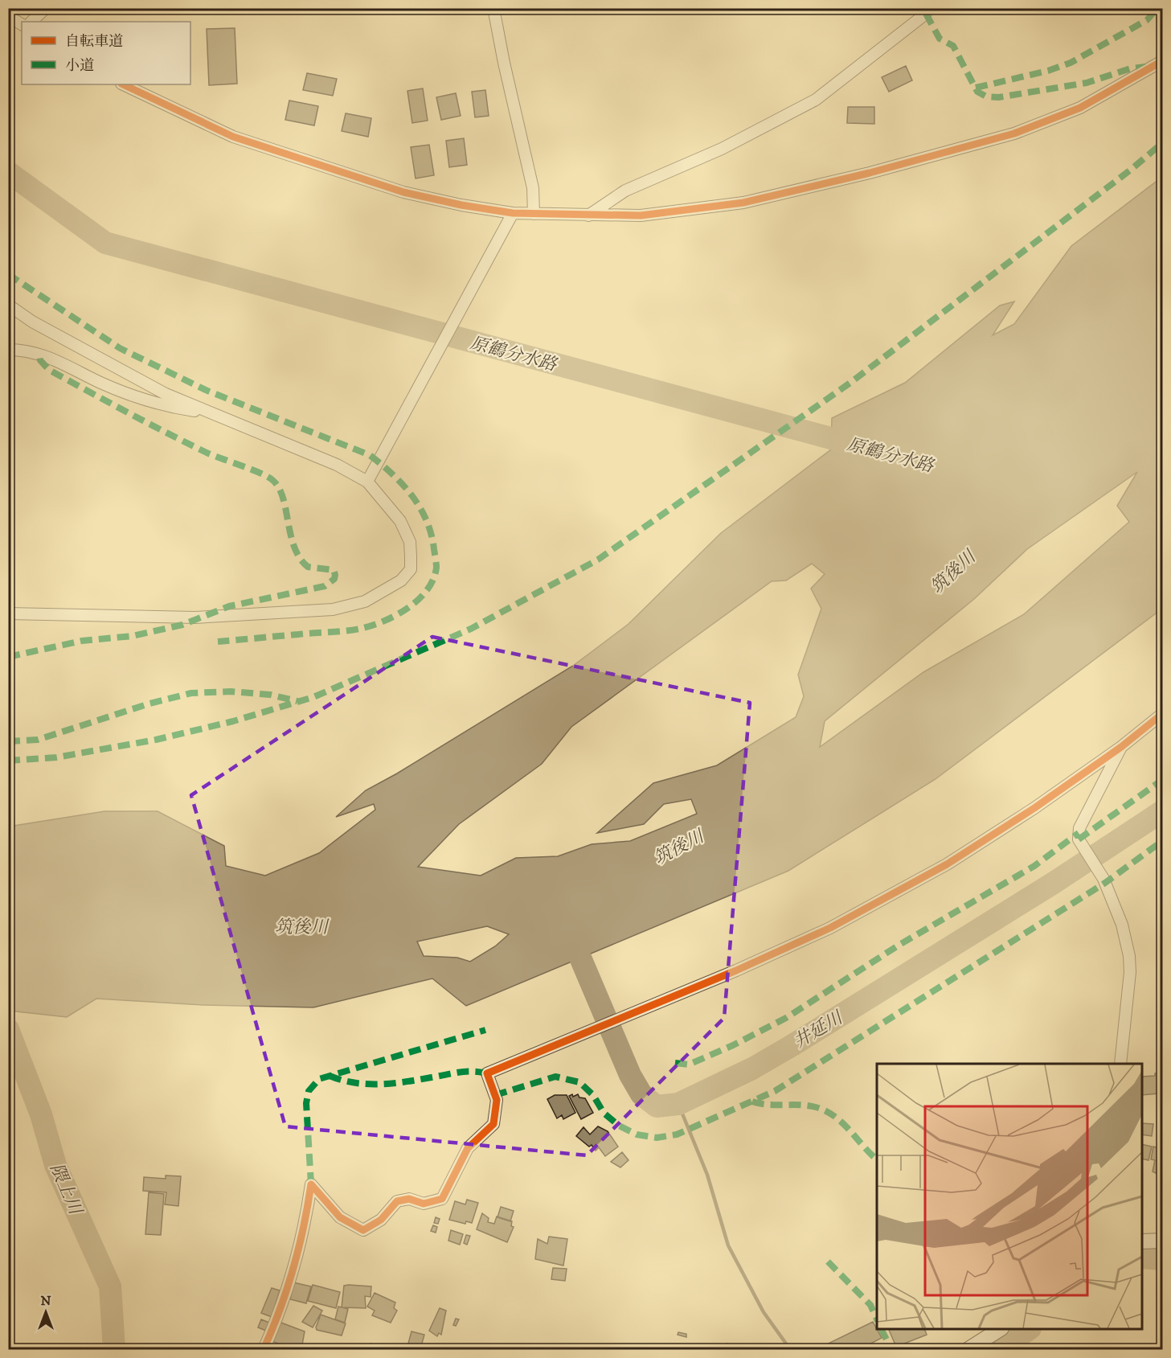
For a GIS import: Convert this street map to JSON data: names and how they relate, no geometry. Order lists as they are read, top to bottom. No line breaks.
{"water":["原鶴分水路","筑後川","井延川","隈上川"],"legend":["自転車道","小道"],"north":"top"}
